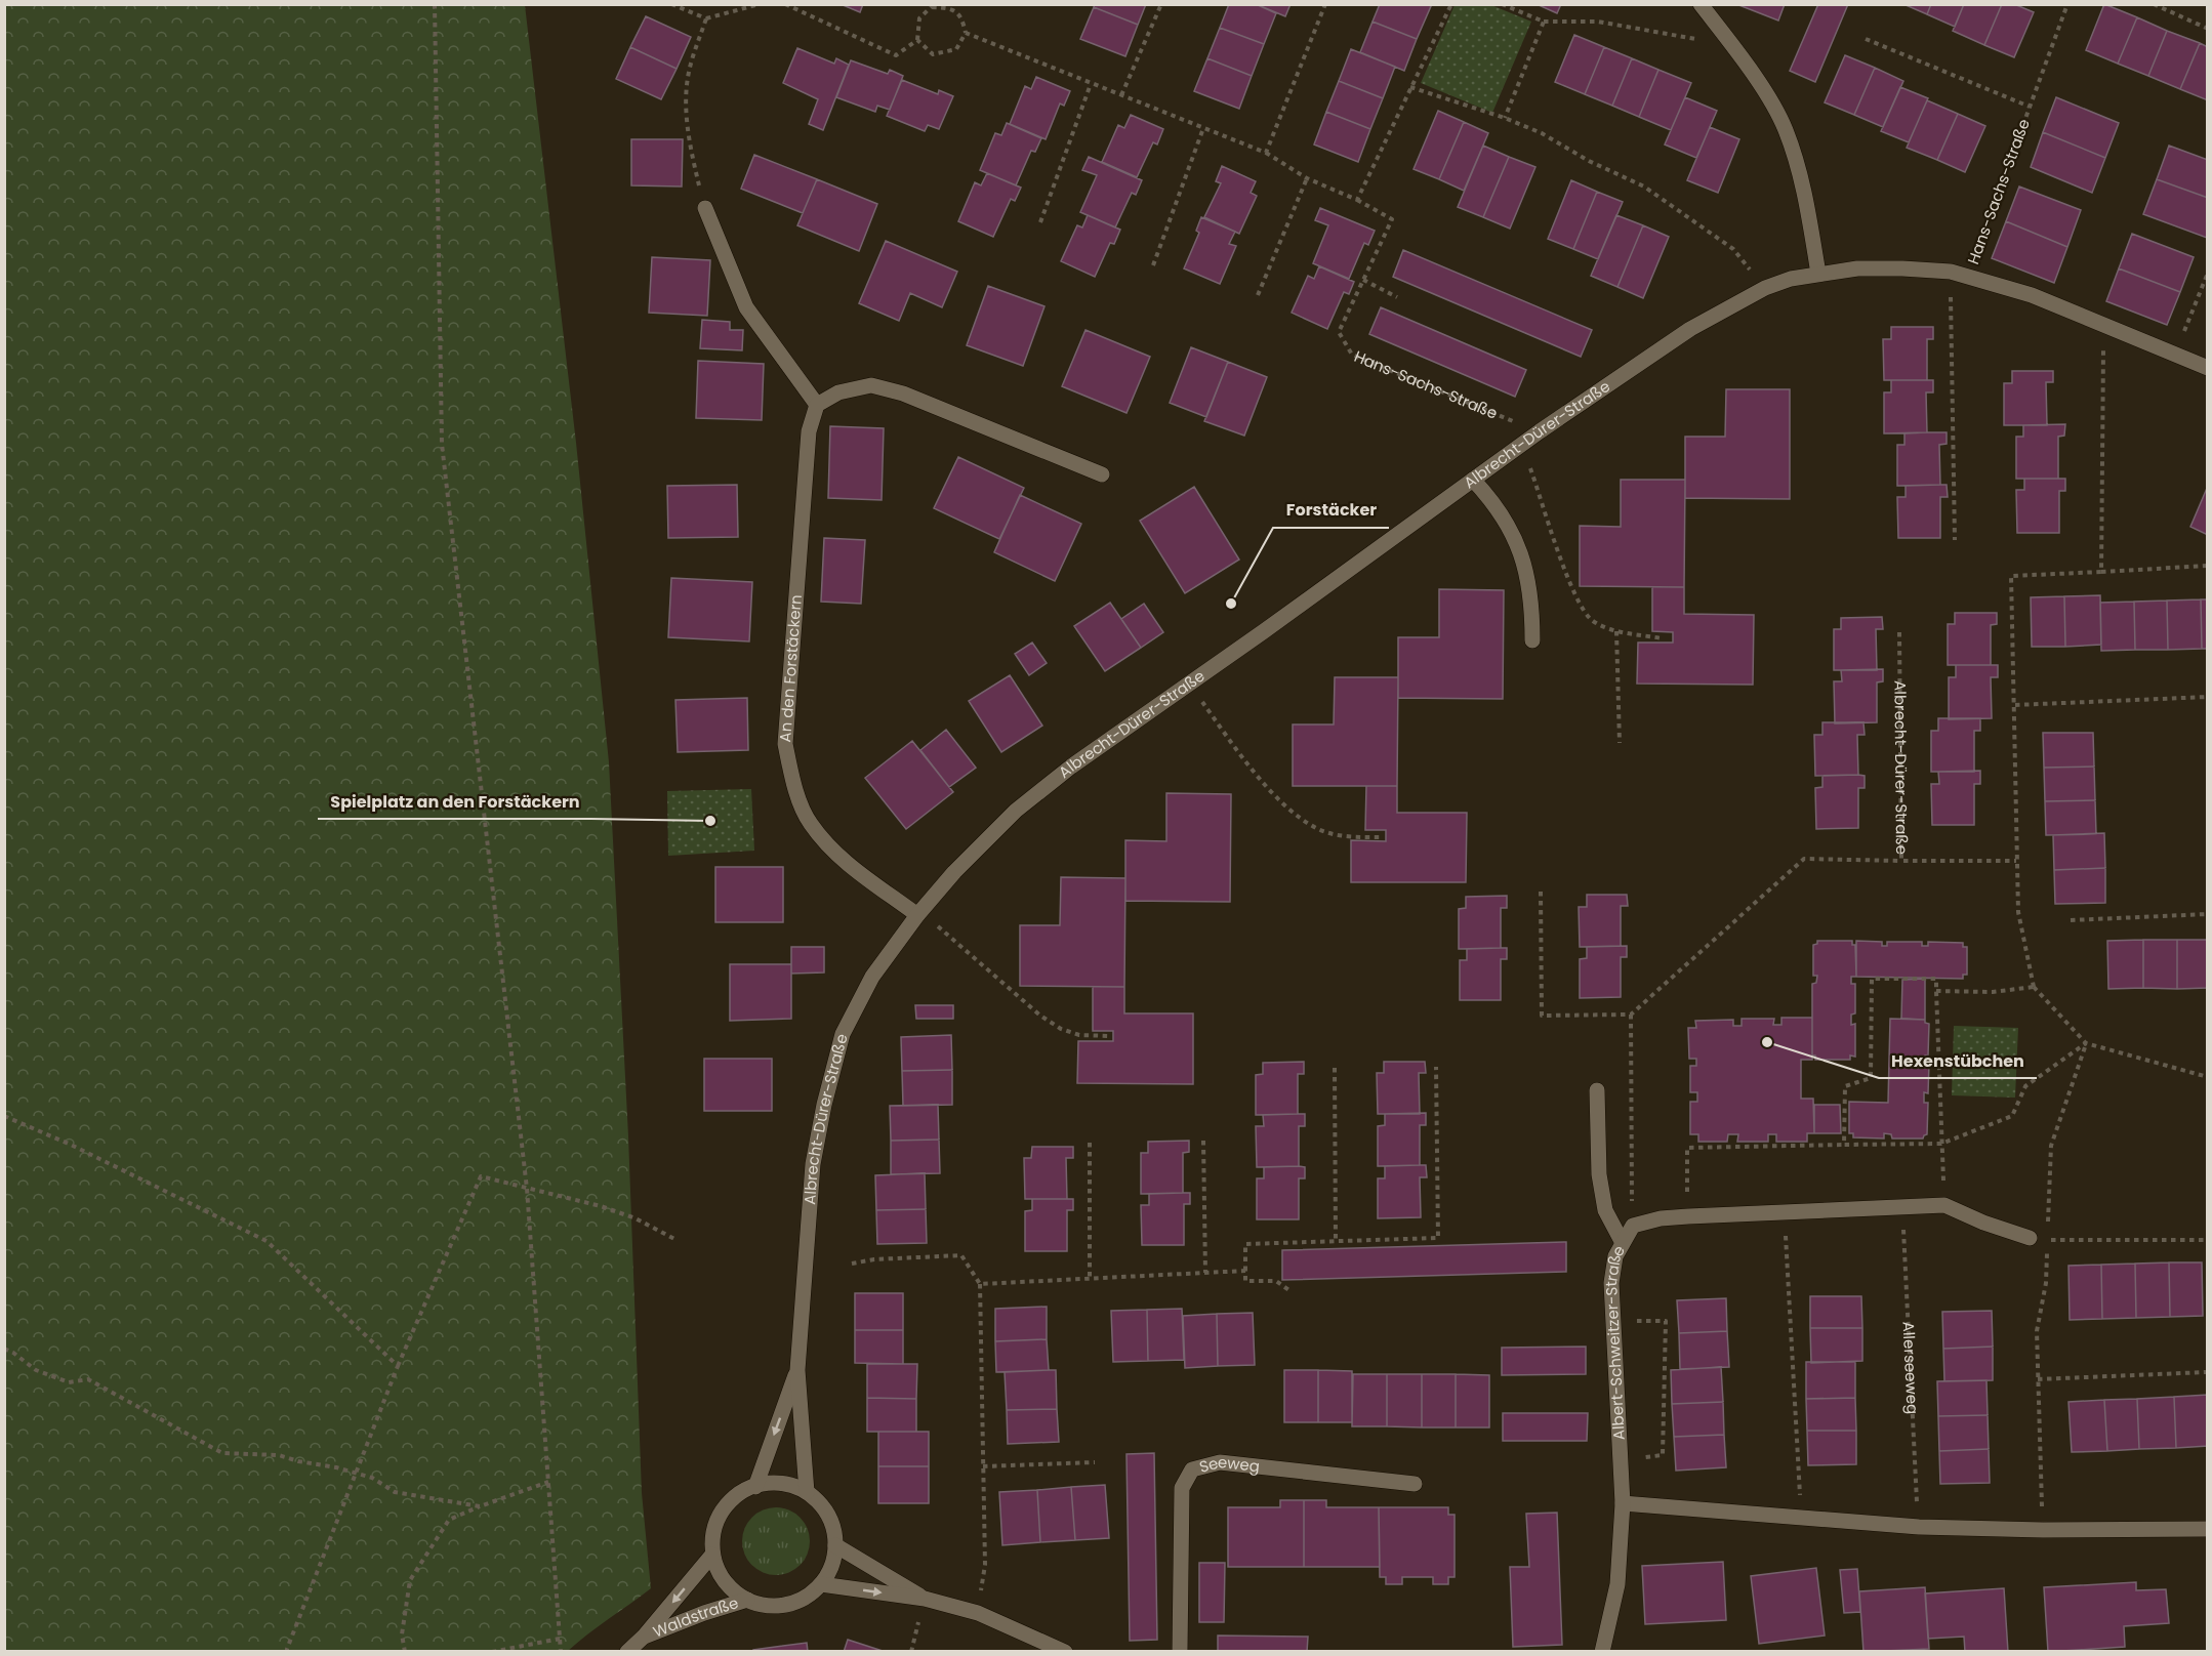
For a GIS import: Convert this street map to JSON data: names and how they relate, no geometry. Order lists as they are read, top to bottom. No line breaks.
{"streets":{"street":["Albrecht-Dürer-Straße","An den Forstäckern","Albert-Schweitzer-Straße","Seeweg","Waldstraße"],"path":["Hans-Sachs-Straße","Allerseeweg"]},"crossings":[["Hans-Sachs-Straße","Albrecht-Dürer-Straße"],["Albrecht-Dürer-Straße","An den Forstäckern"],["Albrecht-Dürer-Straße","Waldstraße"],["Albert-Schweitzer-Straße","Allerseeweg"]],"one_way":["Waldstraße"],"places":["Forstäcker","Spielplatz an den Forstäckern","Hexenstübchen"]}
